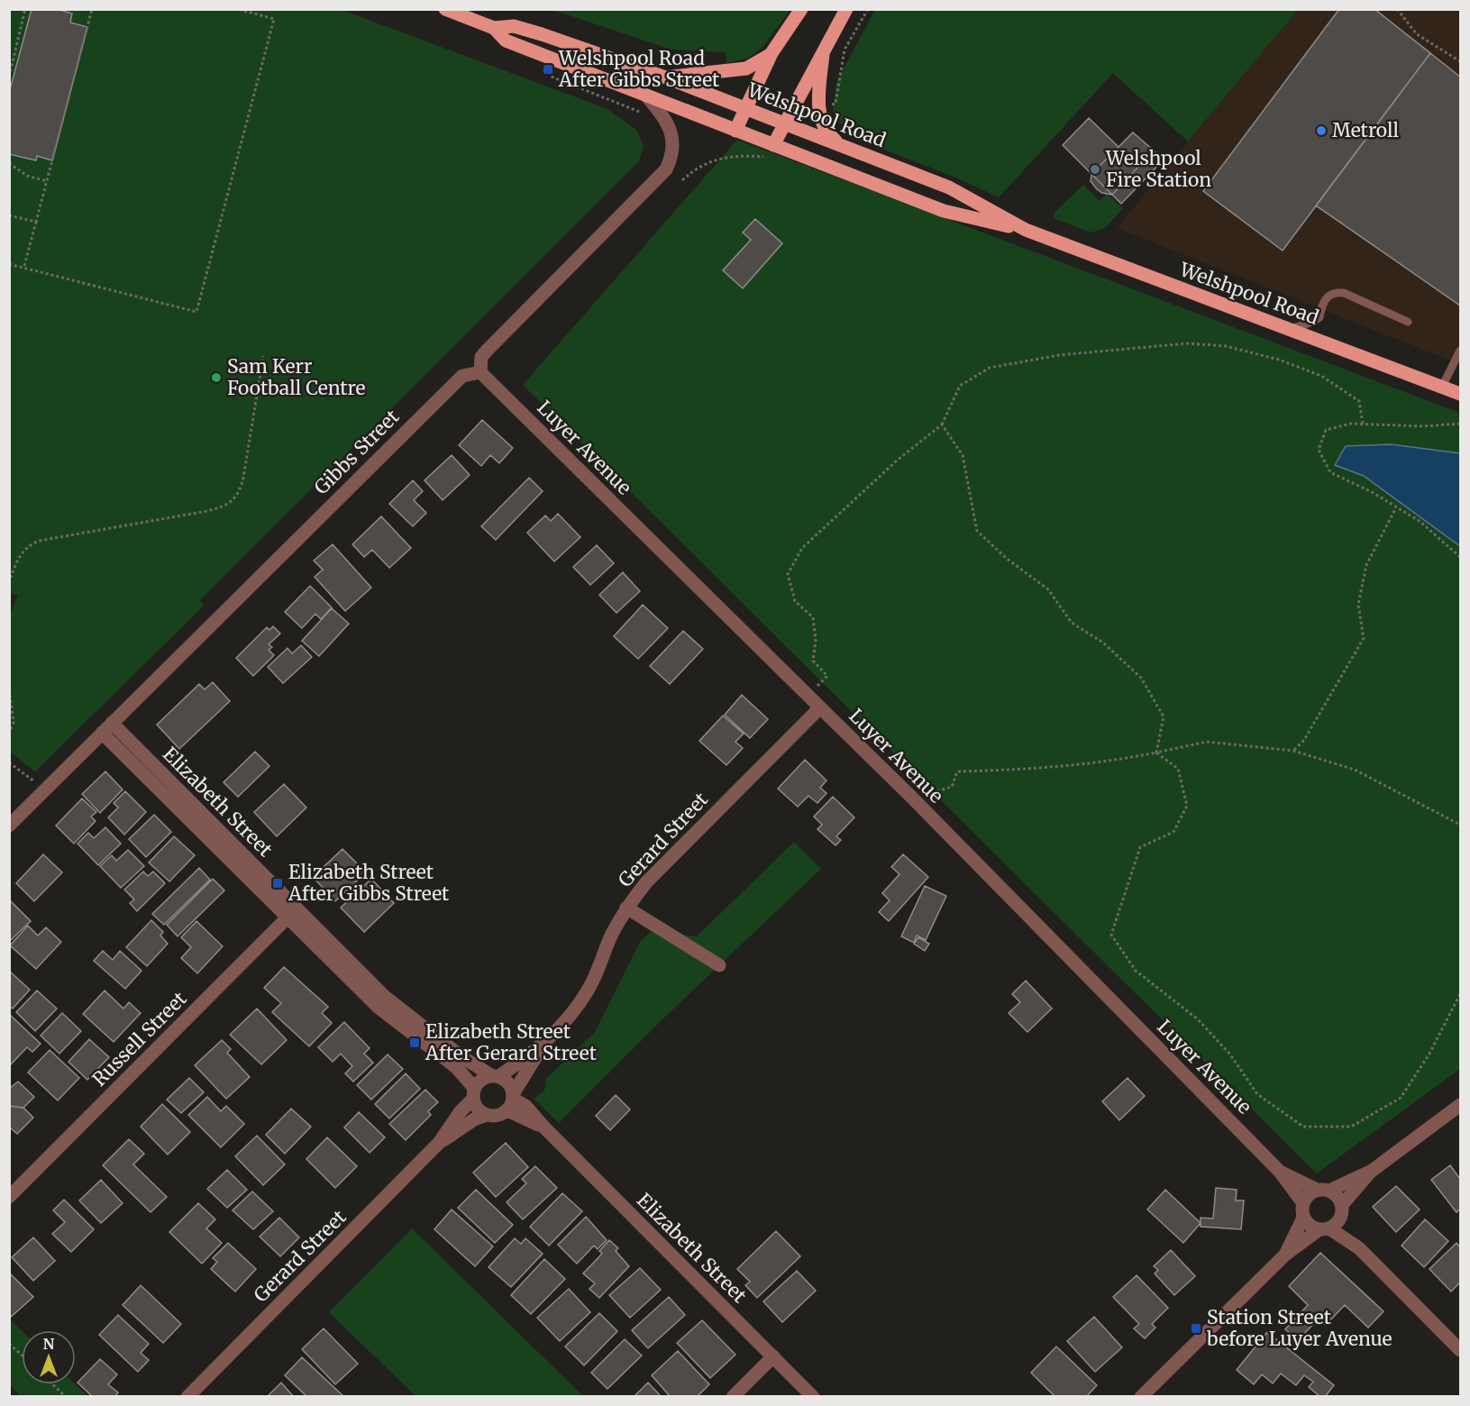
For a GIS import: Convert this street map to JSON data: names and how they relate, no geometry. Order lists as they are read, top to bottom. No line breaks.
{"streets":{"main road":["Welshpool Road"],"street":["Luyer Avenue","Gibbs Street","Elizabeth Street","Gerard Street","Russell Street"]},"crossings":[["Luyer Avenue","Gibbs Street"],["Luyer Avenue","Gerard Street"],["Gibbs Street","Elizabeth Street"],["Elizabeth Street","Gerard Street"],["Elizabeth Street","Russell Street"]],"places":{"transit":["Welshpool Road After Gibbs Street","Elizabeth Street After Gibbs Street","Elizabeth Street After Gerard Street","Station Street before Luyer Avenue"],"other":["Metroll","Welshpool Fire Station","Sam Kerr Football Centre"]},"north":"top"}
